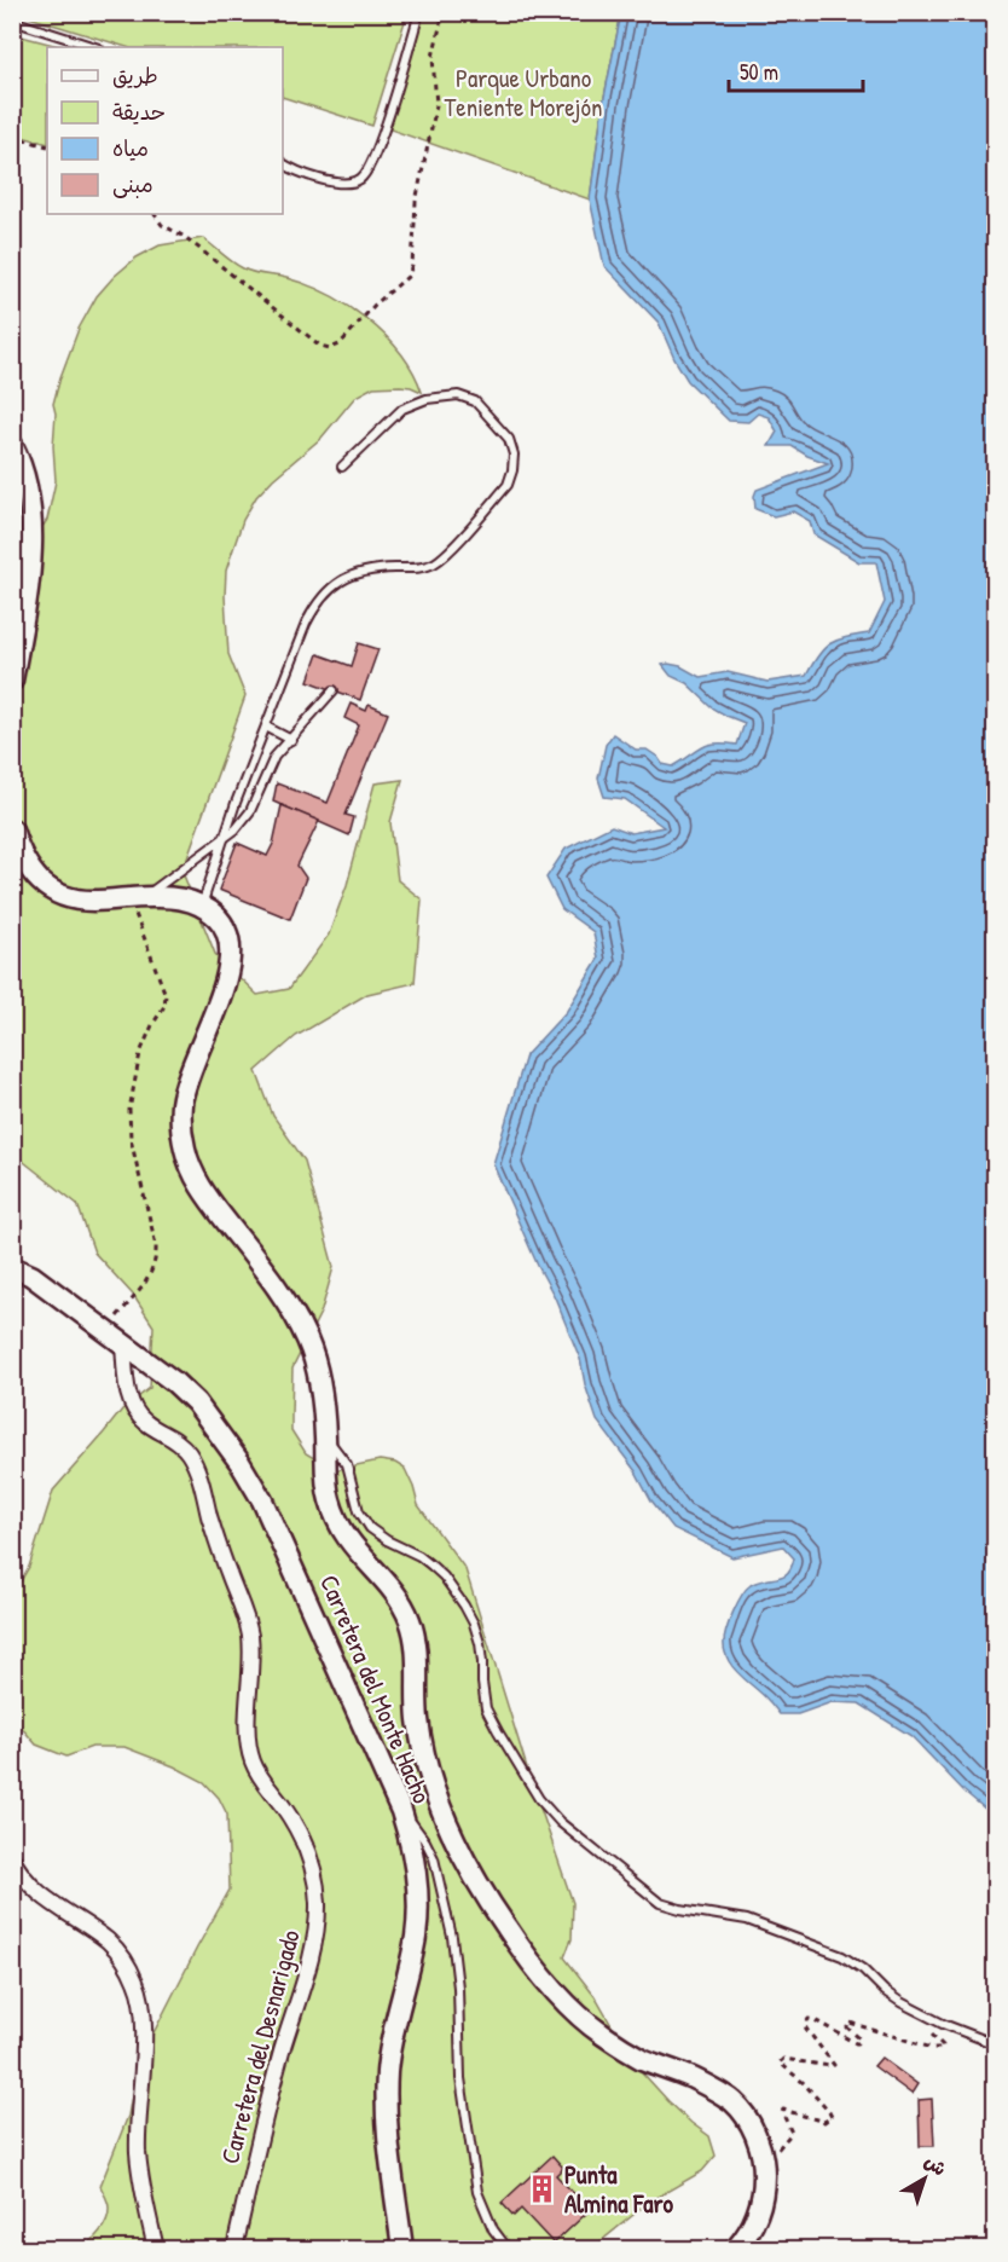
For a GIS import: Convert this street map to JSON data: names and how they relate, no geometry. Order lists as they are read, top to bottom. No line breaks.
{"streets":{"main road":["Carretera del Monte Hacho"],"street":["Carretera del Desnarigado"]},"crossings":[["Carretera del Monte Hacho","Carretera del Desnarigado"]],"parks":["Parque Urbano Teniente Morejón"],"places":{"building":["Punta Almina Faro"]},"legend":["طريق","حديقة","مياه","مبنى"],"scale_bar":"50 m","north":"top right"}
